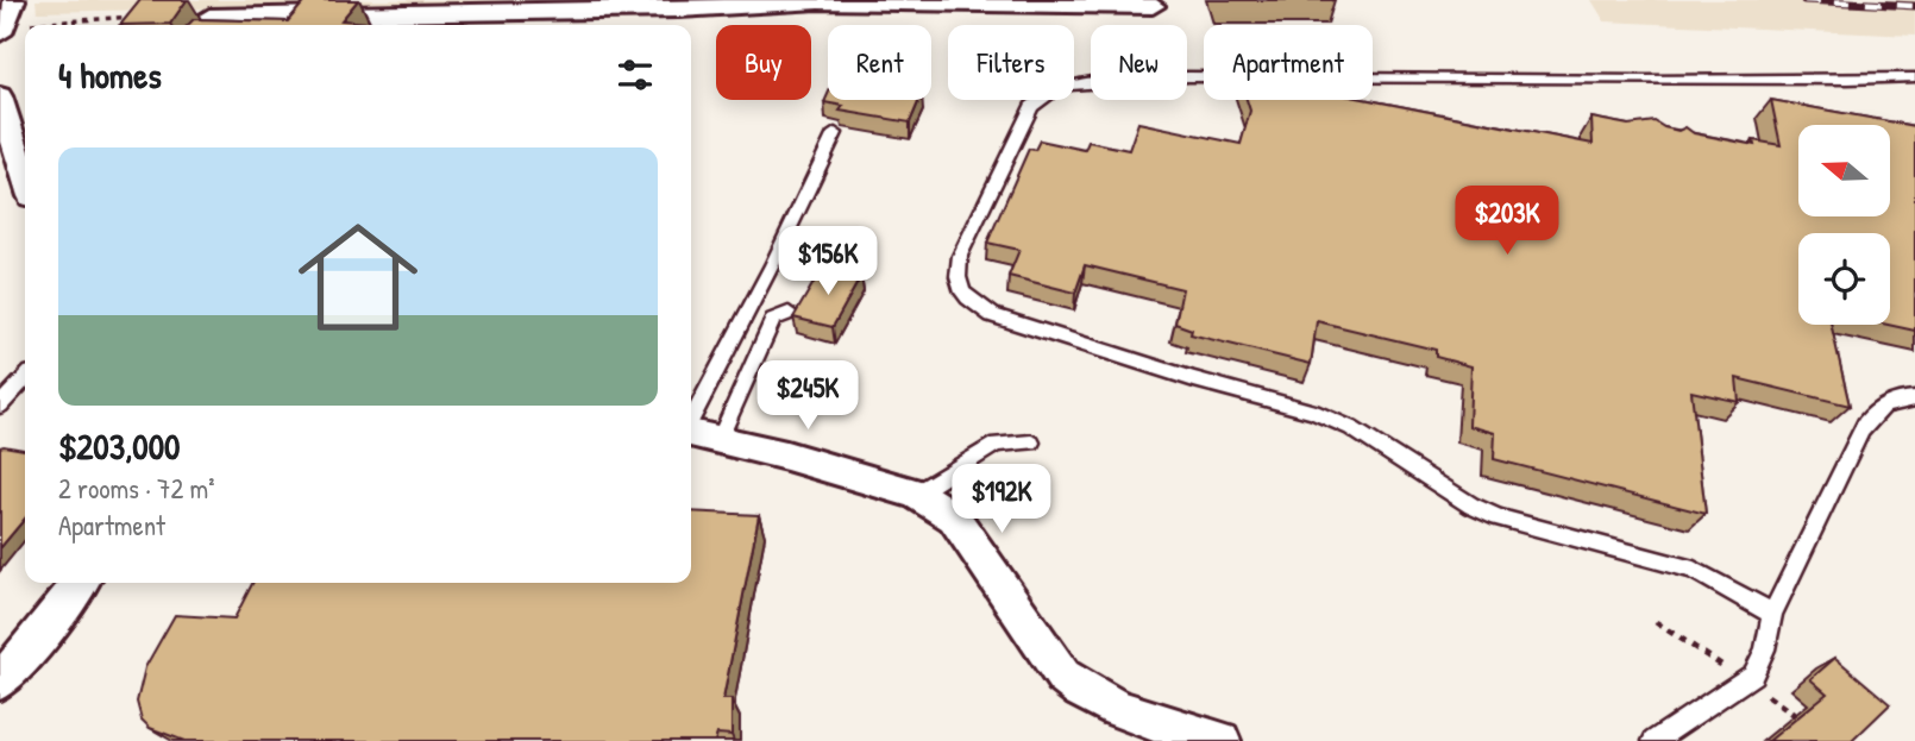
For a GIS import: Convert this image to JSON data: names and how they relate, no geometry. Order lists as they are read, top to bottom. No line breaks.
{"north":"left","page":{"chip":["Buy","Rent","Filters","New","Apartment"],"heading":"4 homes","list":[{"name":"$203,000","note":"2 rooms · 72 m² · Apartment"}],"price":["$203K","$156K","$245K","$192K"]}}
